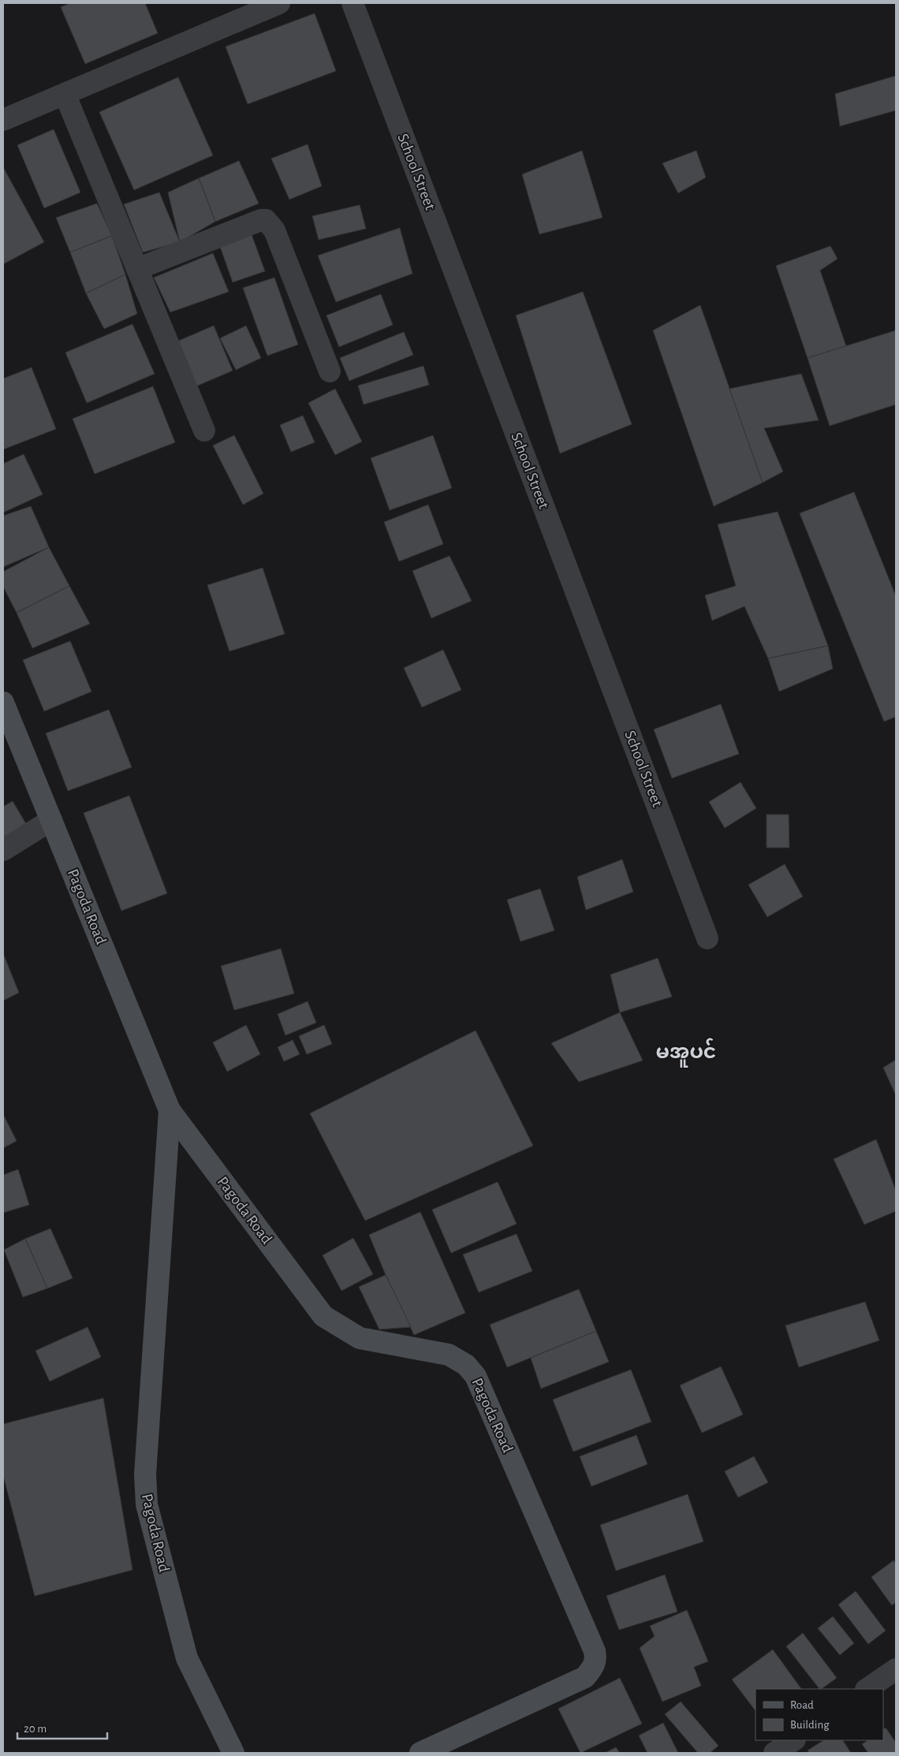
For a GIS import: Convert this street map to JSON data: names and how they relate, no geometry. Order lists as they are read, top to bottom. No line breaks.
{"streets":{"main road":["Pagoda Road"],"street":["School Street"]},"districts":["မအူပင်"],"legend":["Road","Building"],"scale_bar":"20 m"}
